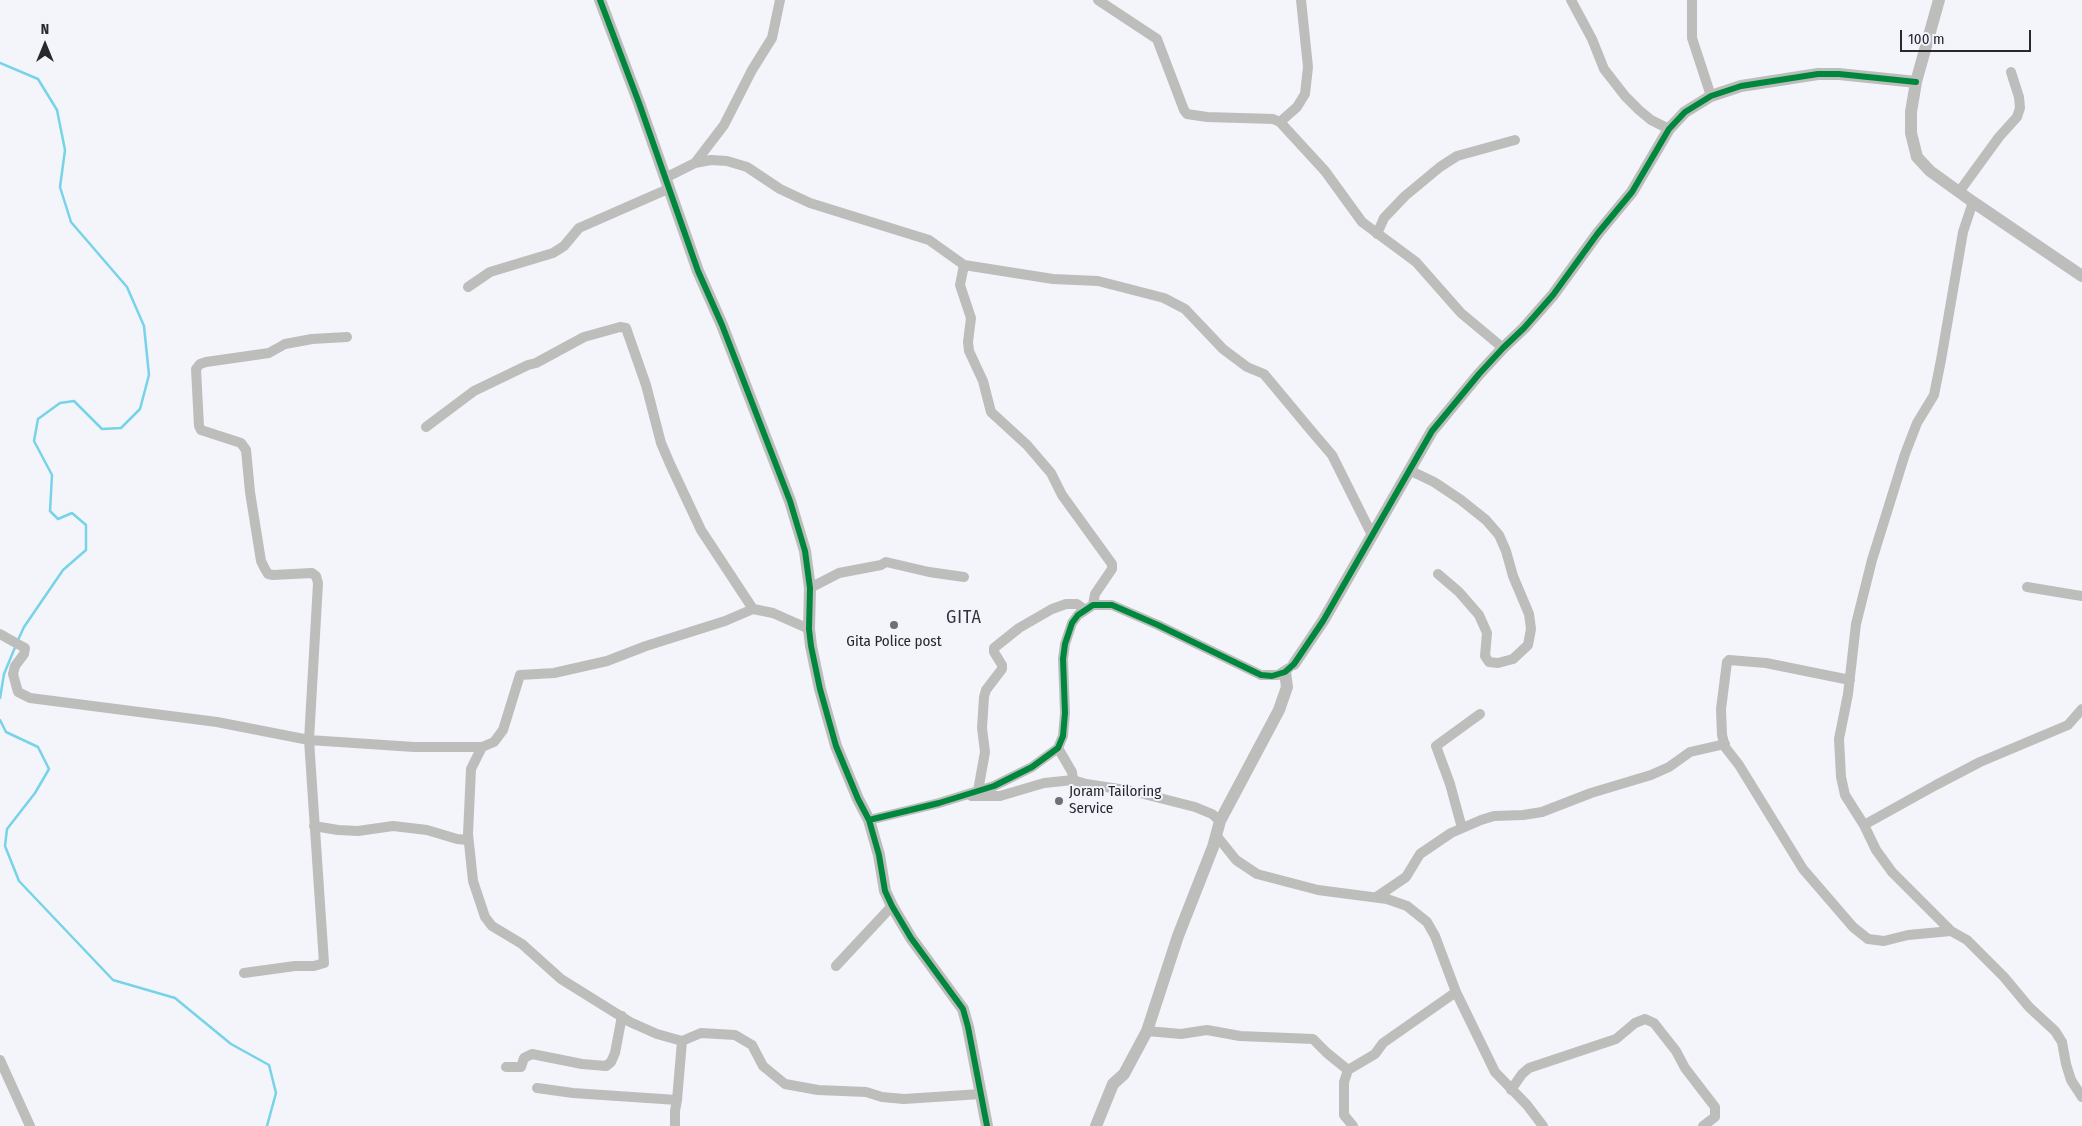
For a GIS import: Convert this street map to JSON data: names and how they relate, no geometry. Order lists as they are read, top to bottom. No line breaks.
{"districts":["GITA"],"places":["Gita Police post","Joram Tailoring Service"],"scale_bar":"100 m","north":"top"}
